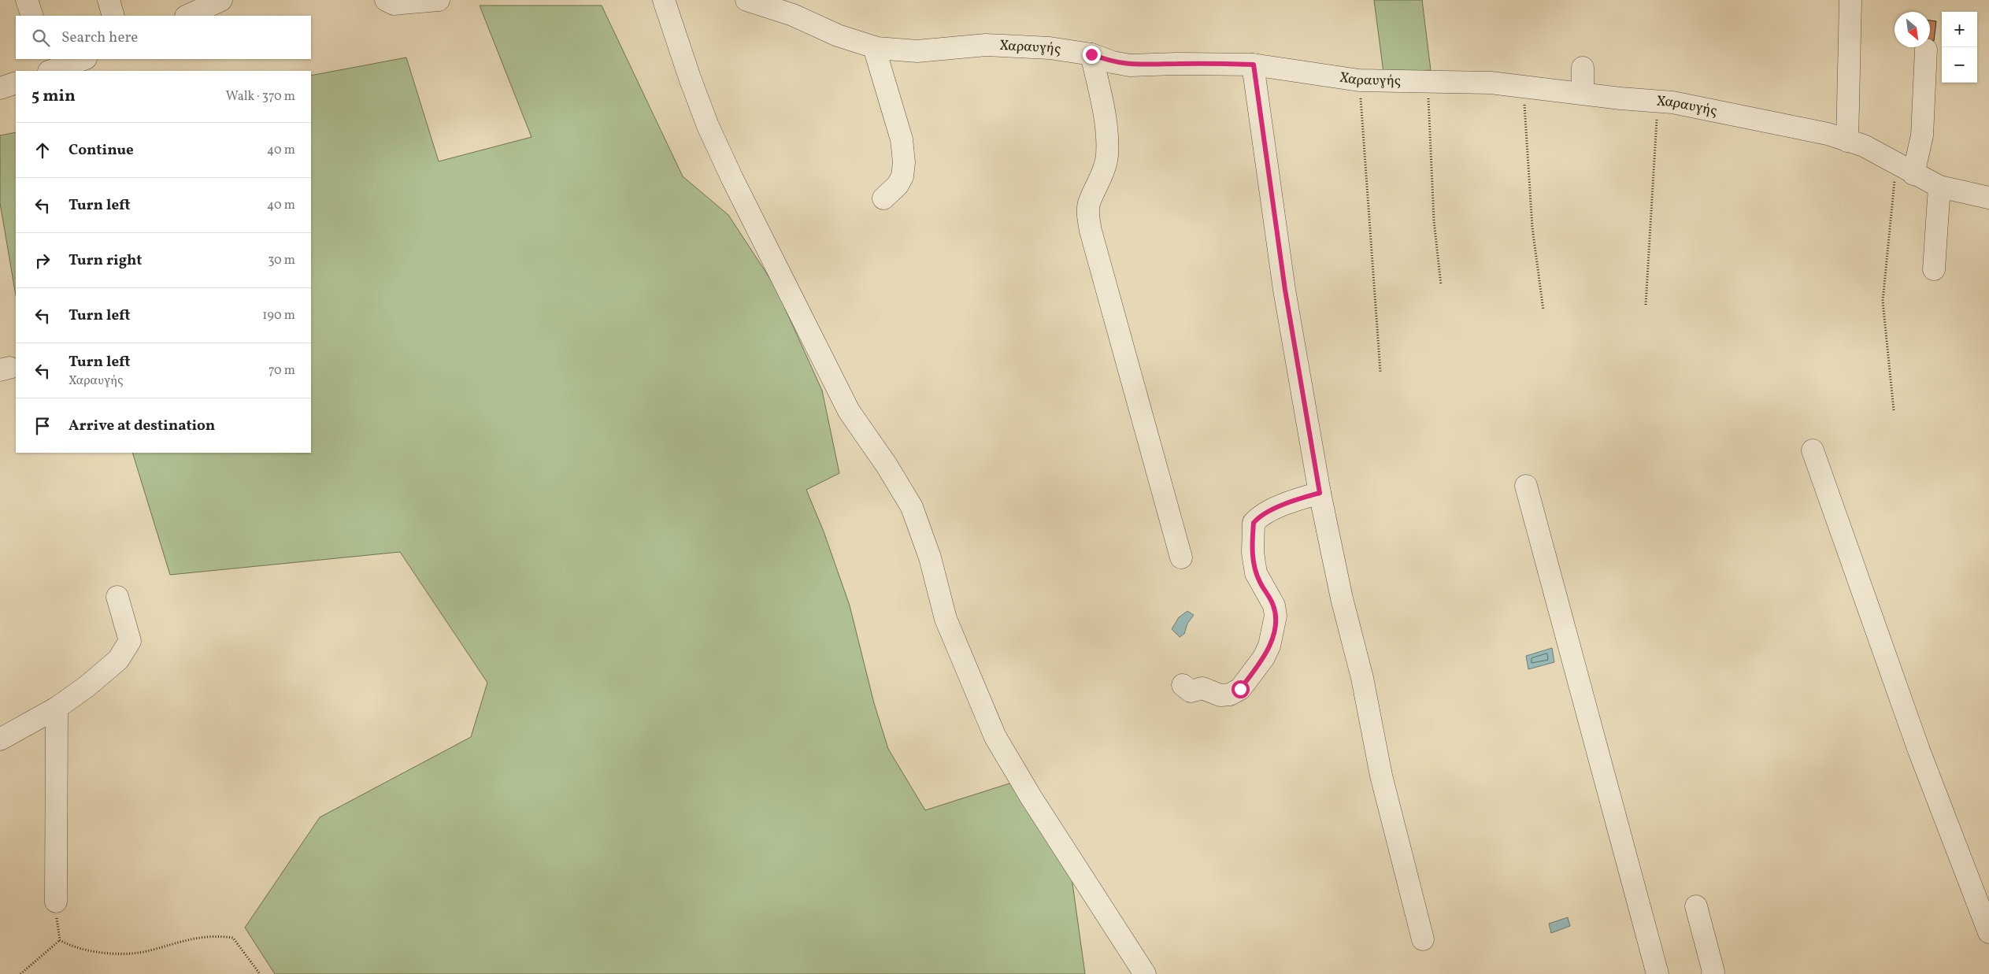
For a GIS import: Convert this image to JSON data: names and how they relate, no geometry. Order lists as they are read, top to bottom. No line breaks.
{"streets":{"street":["Χαραυγής"]},"north":"bottom right","page":{"map_buttons":["+","−"],"search":"Search here","heading":["5 min","Walk · 370 m"],"list":[["Continue","40 m"],["Turn left","40 m"],["Turn right","30 m"],["Turn left","190 m"],["Turn left","Χαραυγής","70 m"],"Arrive at destination"]}}
